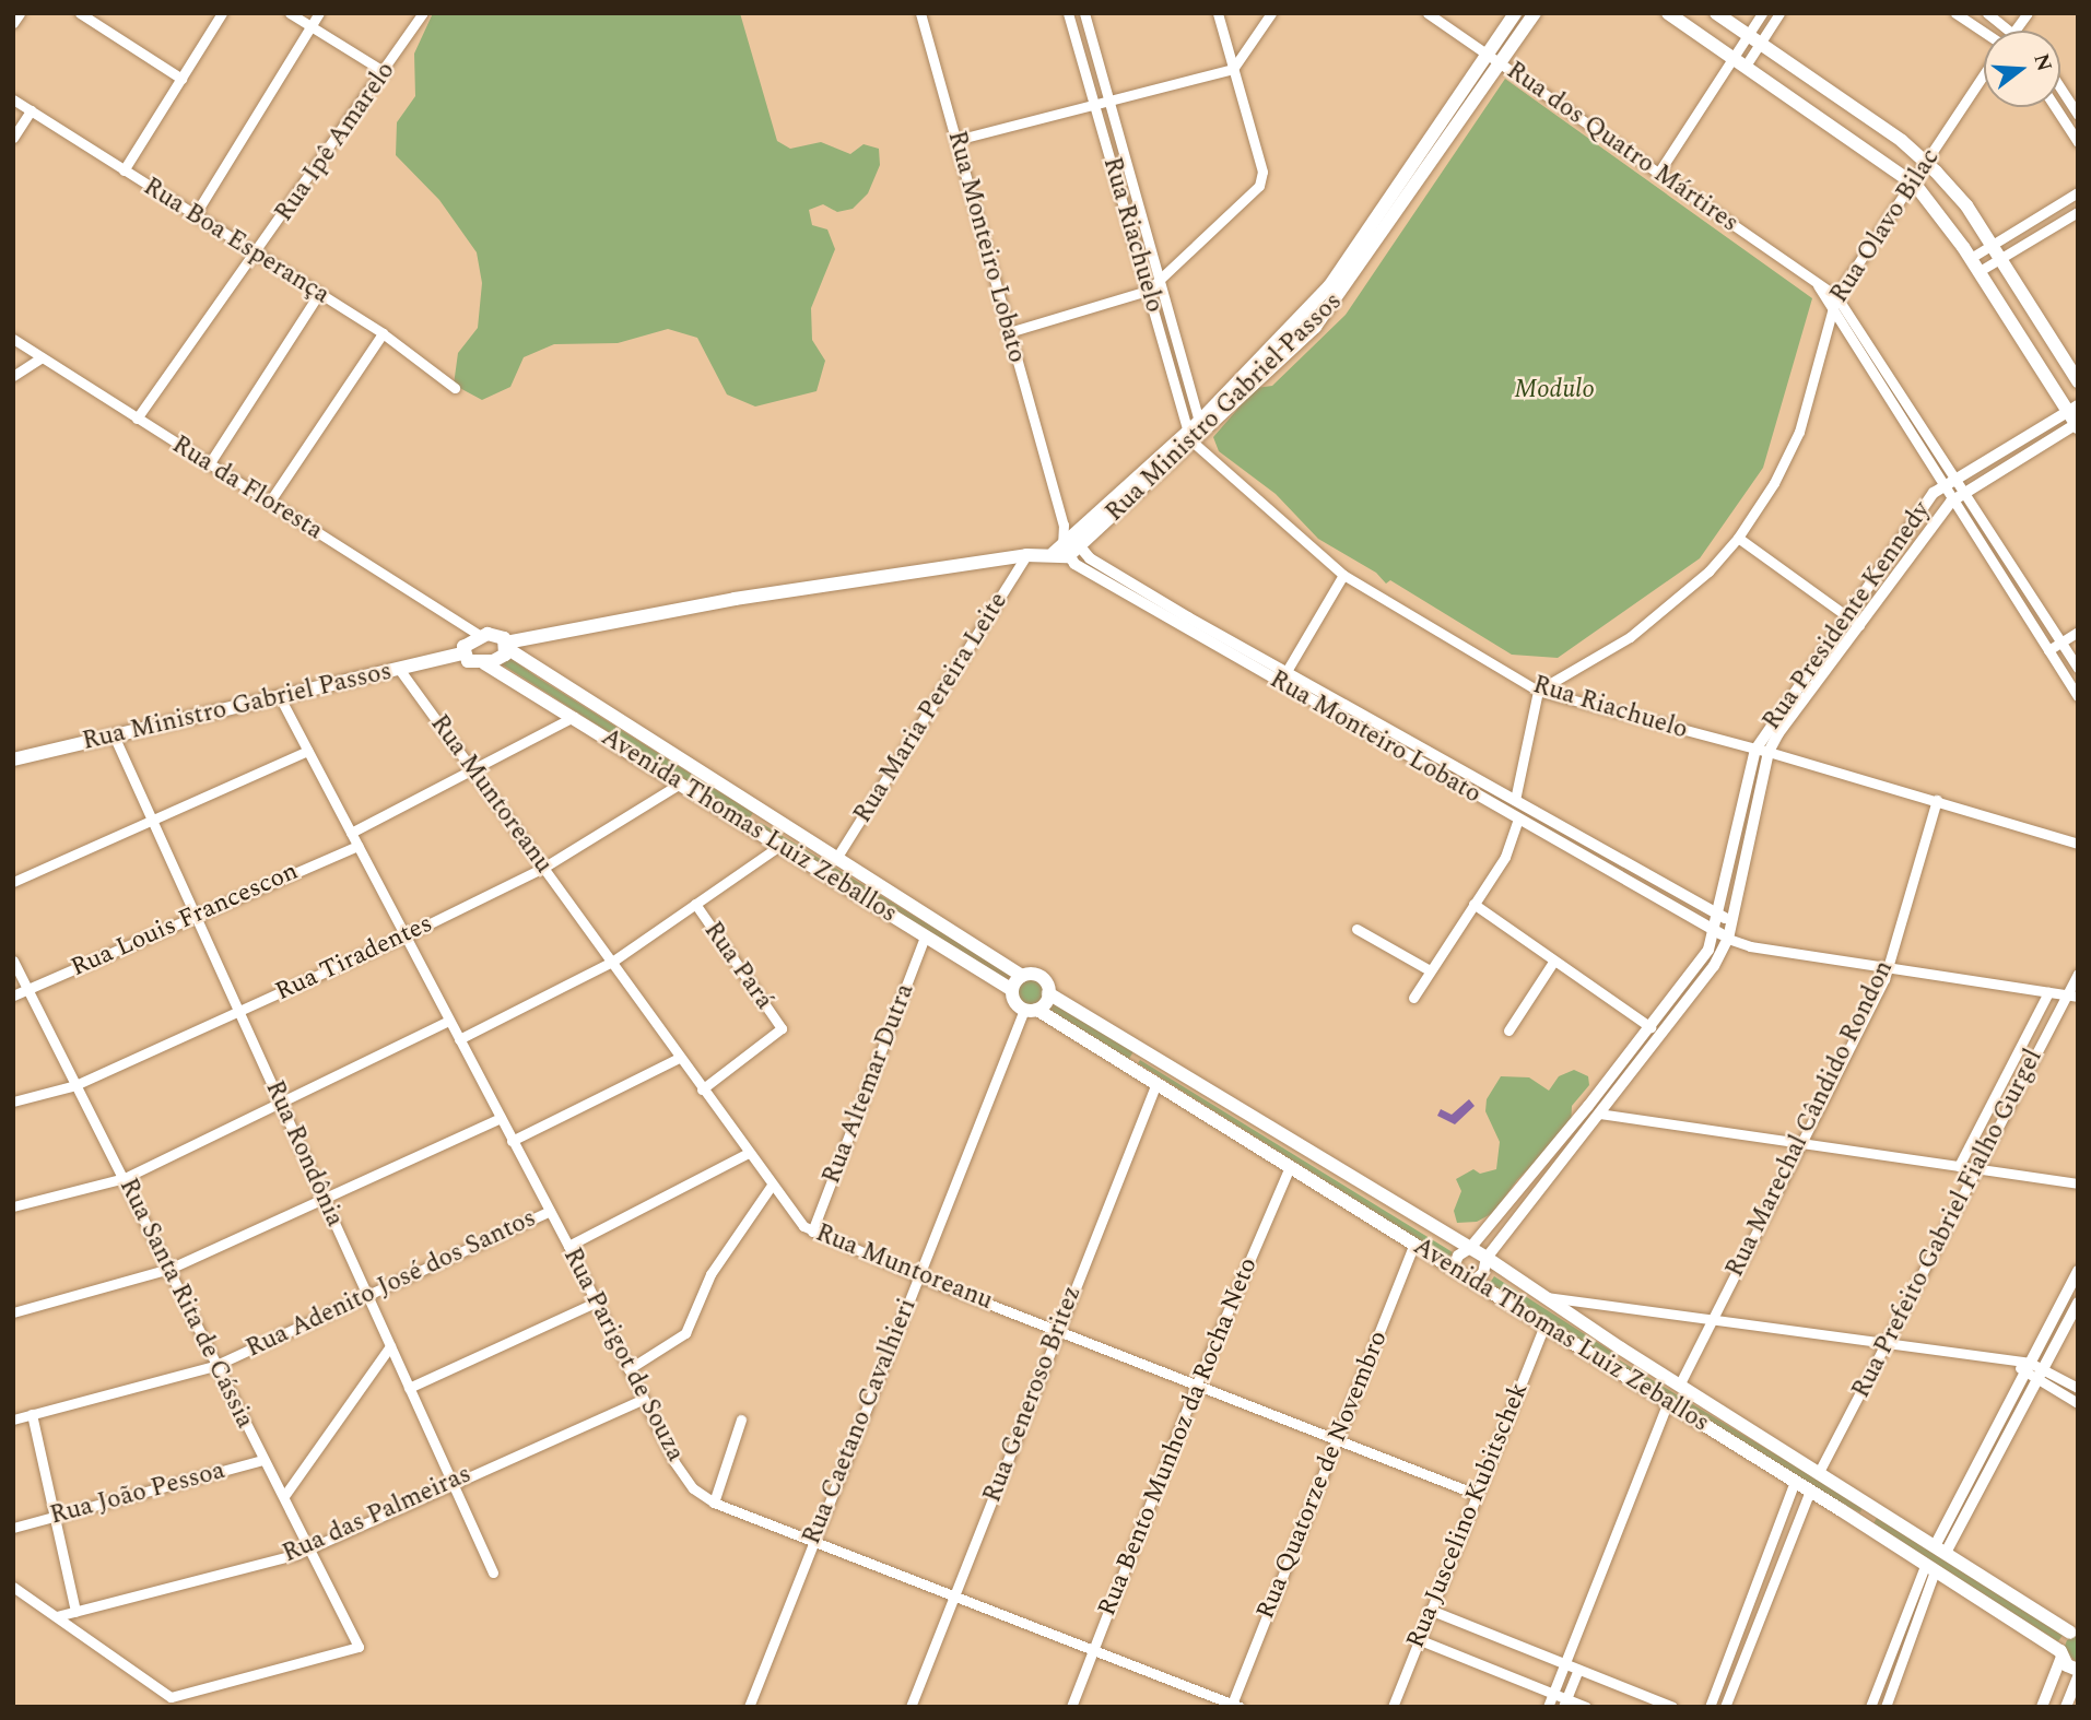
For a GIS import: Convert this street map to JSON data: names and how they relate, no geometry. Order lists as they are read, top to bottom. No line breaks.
{"streets":{"main road":["Rua Ministro Gabriel Passos","Avenida Thomas Luiz Zeballos"],"street":["Rua Ipê Amarelo","Rua dos Quatro Mártires","Rua Olavo Bilac","Rua Riachuelo","Rua Boa Esperança","Rua Monteiro Lobato","Rua da Floresta","Rua Presidente Kennedy","Rua Maria Pereira Leite","Rua Muntoreanu","Rua Louis Francescon","Rua Tiradentes","Rua Pará","Rua Altemar Dutra","Rua Marechal Cândido Rondon","Rua Rondônia","Rua Prefeito Gabriel Fialho Gurgel","Rua Adenito José dos Santos","Rua Santa Rita de Cássia","Rua Parigot de Souza","Rua Generoso Britez","Rua Caetano Cavalhieri","Rua Bento Munhoz da Rocha Neto","Rua Quatorze de Novembro","Rua João Pessoa","Rua das Palmeiras","Rua Juscelino Kubitschek"]},"crossings":[["Rua Ipê Amarelo","Rua Boa Esperança"],["Rua Ipê Amarelo","Rua da Floresta"],["Rua dos Quatro Mártires","Rua Olavo Bilac"],["Rua dos Quatro Mártires","Rua Ministro Gabriel Passos"],["Rua dos Quatro Mártires","Rua Presidente Kennedy"],["Rua Olavo Bilac","Rua Riachuelo"],["Rua Riachuelo","Rua Ministro Gabriel Passos"],["Rua Riachuelo","Rua Presidente Kennedy"],["Rua Riachuelo","Rua Marechal Cândido Rondon"],["Rua Monteiro Lobato","Rua Ministro Gabriel Passos"],["Rua Monteiro Lobato","Rua Presidente Kennedy"],["Rua Ministro Gabriel Passos","Rua da Floresta"],["Rua Ministro Gabriel Passos","Rua Muntoreanu"],["Rua Ministro Gabriel Passos","Avenida Thomas Luiz Zeballos"],["Rua Ministro Gabriel Passos","Rua Rondônia"],["Rua Ministro Gabriel Passos","Rua Parigot de Souza"],["Rua da Floresta","Avenida Thomas Luiz Zeballos"],["Rua Presidente Kennedy","Avenida Thomas Luiz Zeballos"],["Rua Maria Pereira Leite","Avenida Thomas Luiz Zeballos"],["Rua Muntoreanu","Rua Tiradentes"],["Rua Muntoreanu","Rua Pará"],["Rua Muntoreanu","Rua Altemar Dutra"],["Rua Muntoreanu","Rua Generoso Britez"],["Rua Muntoreanu","Rua Caetano Cavalhieri"],["Rua Muntoreanu","Rua Bento Munhoz da Rocha Neto"],["Rua Muntoreanu","Rua Quatorze de Novembro"],["Rua Muntoreanu","Rua Juscelino Kubitschek"],["Avenida Thomas Luiz Zeballos","Rua Tiradentes"],["Avenida Thomas Luiz Zeballos","Rua Altemar Dutra"],["Avenida Thomas Luiz Zeballos","Rua Marechal Cândido Rondon"],["Avenida Thomas Luiz Zeballos","Rua Prefeito Gabriel Fialho Gurgel"],["Avenida Thomas Luiz Zeballos","Rua Generoso Britez"],["Avenida Thomas Luiz Zeballos","Rua Caetano Cavalhieri"],["Avenida Thomas Luiz Zeballos","Rua Bento Munhoz da Rocha Neto"],["Avenida Thomas Luiz Zeballos","Rua Quatorze de Novembro"],["Avenida Thomas Luiz Zeballos","Rua Juscelino Kubitschek"],["Rua Louis Francescon","Rua Rondônia"],["Rua Louis Francescon","Rua Santa Rita de Cássia"],["Rua Louis Francescon","Rua Parigot de Souza"],["Rua Tiradentes","Rua Rondônia"],["Rua Tiradentes","Rua Santa Rita de Cássia"],["Rua Tiradentes","Rua Parigot de Souza"],["Rua Rondônia","Rua Adenito José dos Santos"],["Rua Rondônia","Rua das Palmeiras"],["Rua Adenito José dos Santos","Rua Santa Rita de Cássia"],["Rua Adenito José dos Santos","Rua Parigot de Souza"],["Rua Santa Rita de Cássia","Rua João Pessoa"],["Rua Santa Rita de Cássia","Rua das Palmeiras"],["Rua Parigot de Souza","Rua Generoso Britez"],["Rua Parigot de Souza","Rua Caetano Cavalhieri"],["Rua Parigot de Souza","Rua Bento Munhoz da Rocha Neto"],["Rua Parigot de Souza","Rua Quatorze de Novembro"],["Rua Parigot de Souza","Rua das Palmeiras"]],"parks":["Modulo"],"north":"right"}
